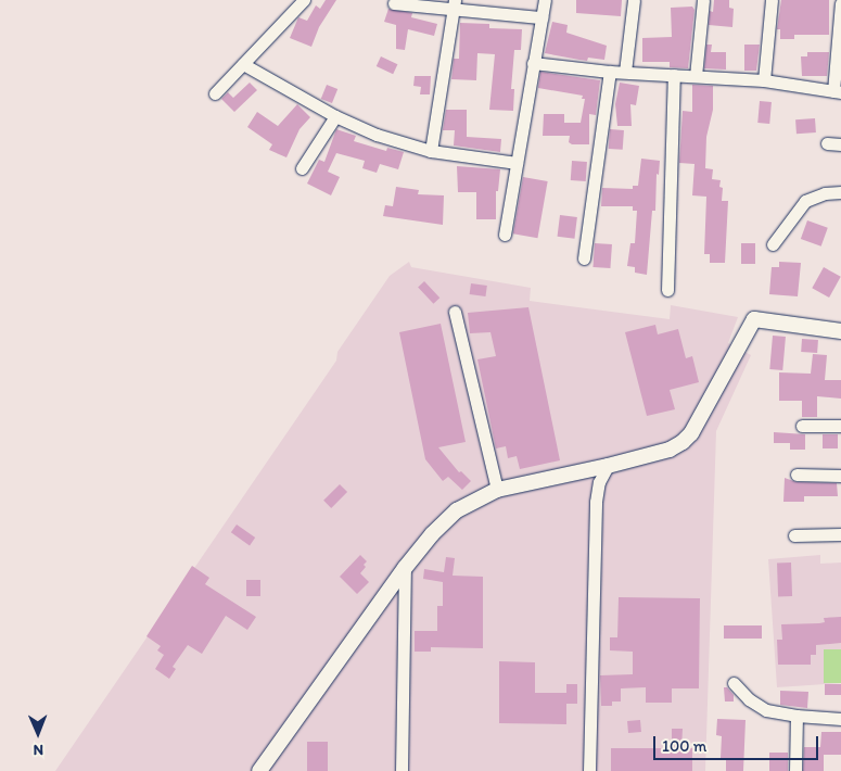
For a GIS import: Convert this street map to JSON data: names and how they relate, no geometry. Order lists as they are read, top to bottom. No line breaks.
{"scale_bar":"100 m","north":"bottom"}
